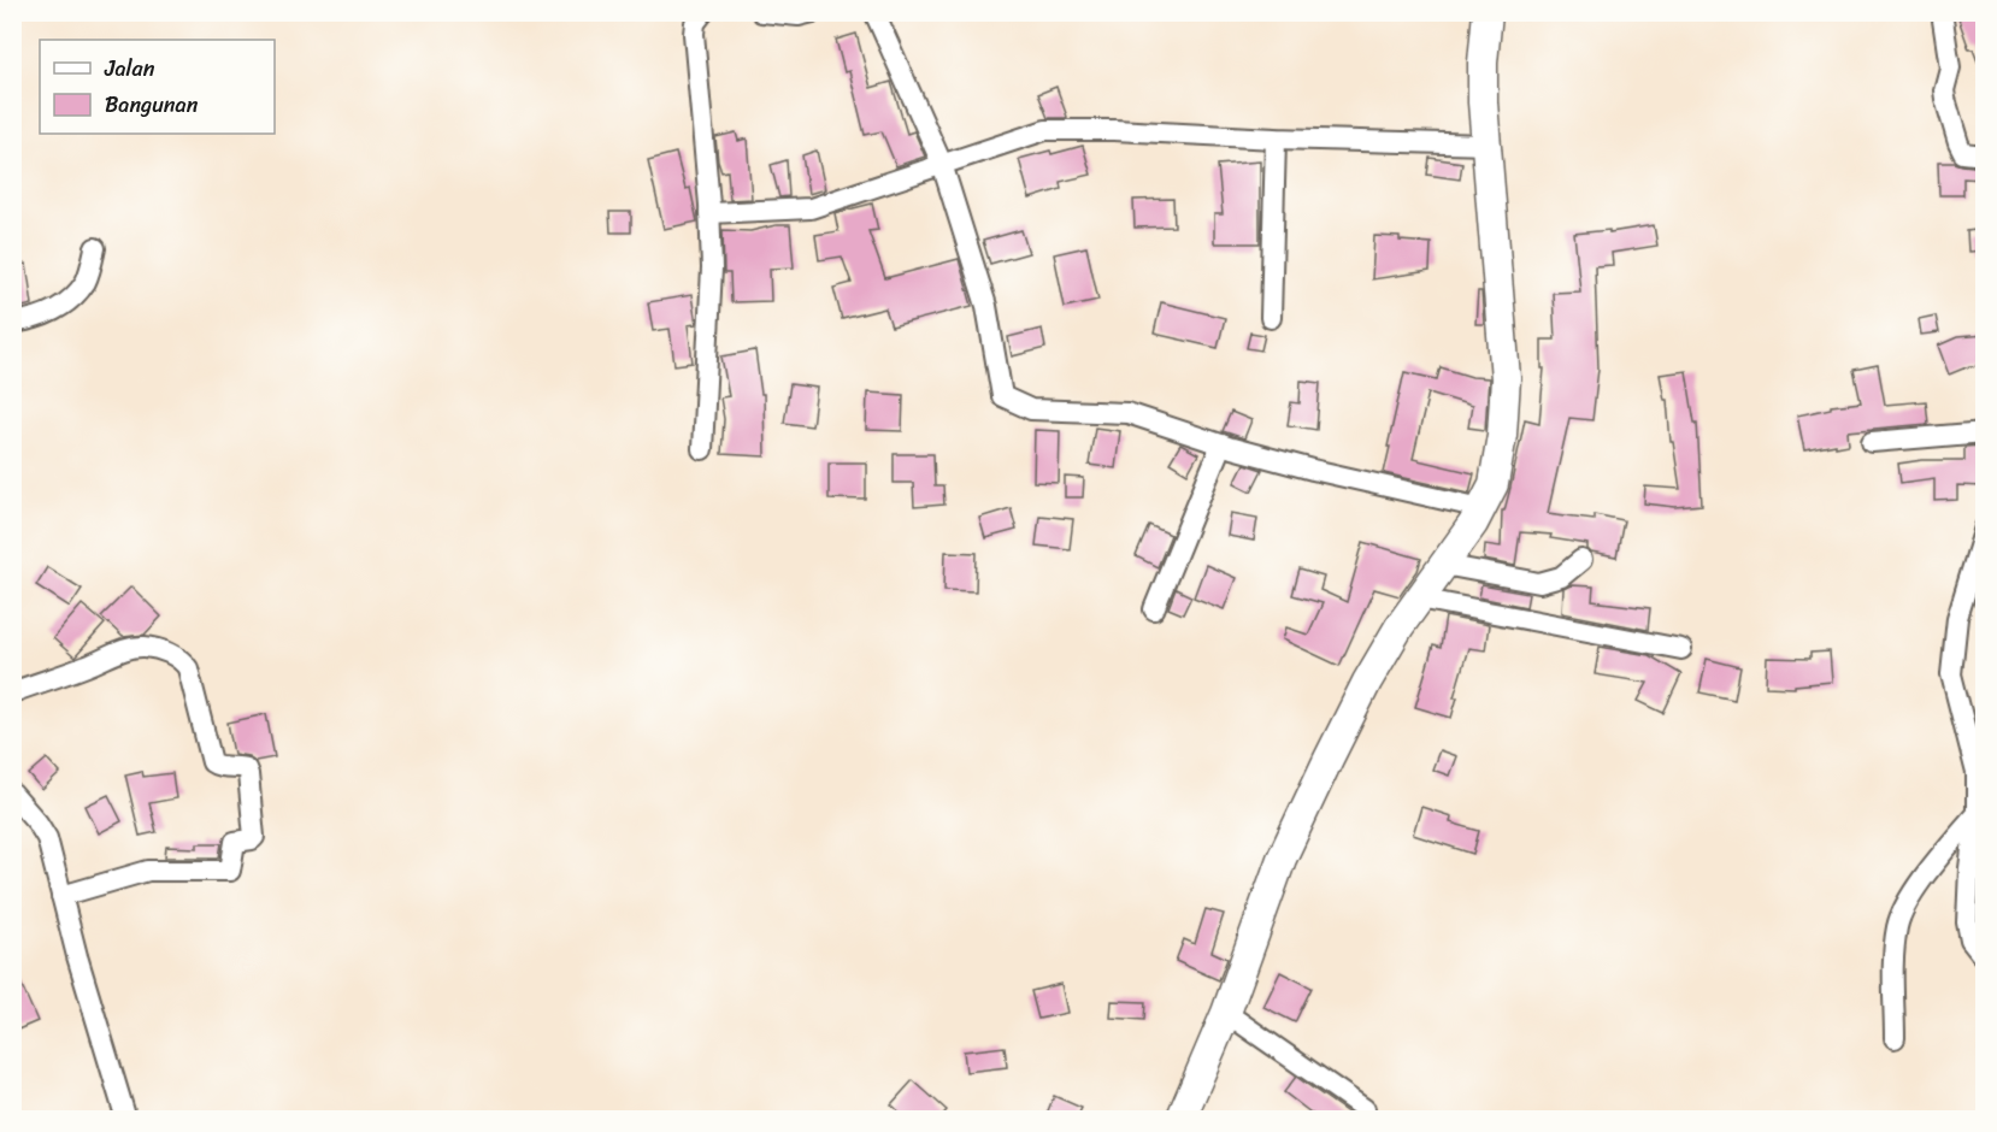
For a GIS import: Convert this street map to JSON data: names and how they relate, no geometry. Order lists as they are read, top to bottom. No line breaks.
{"legend":["Jalan","Bangunan"]}
